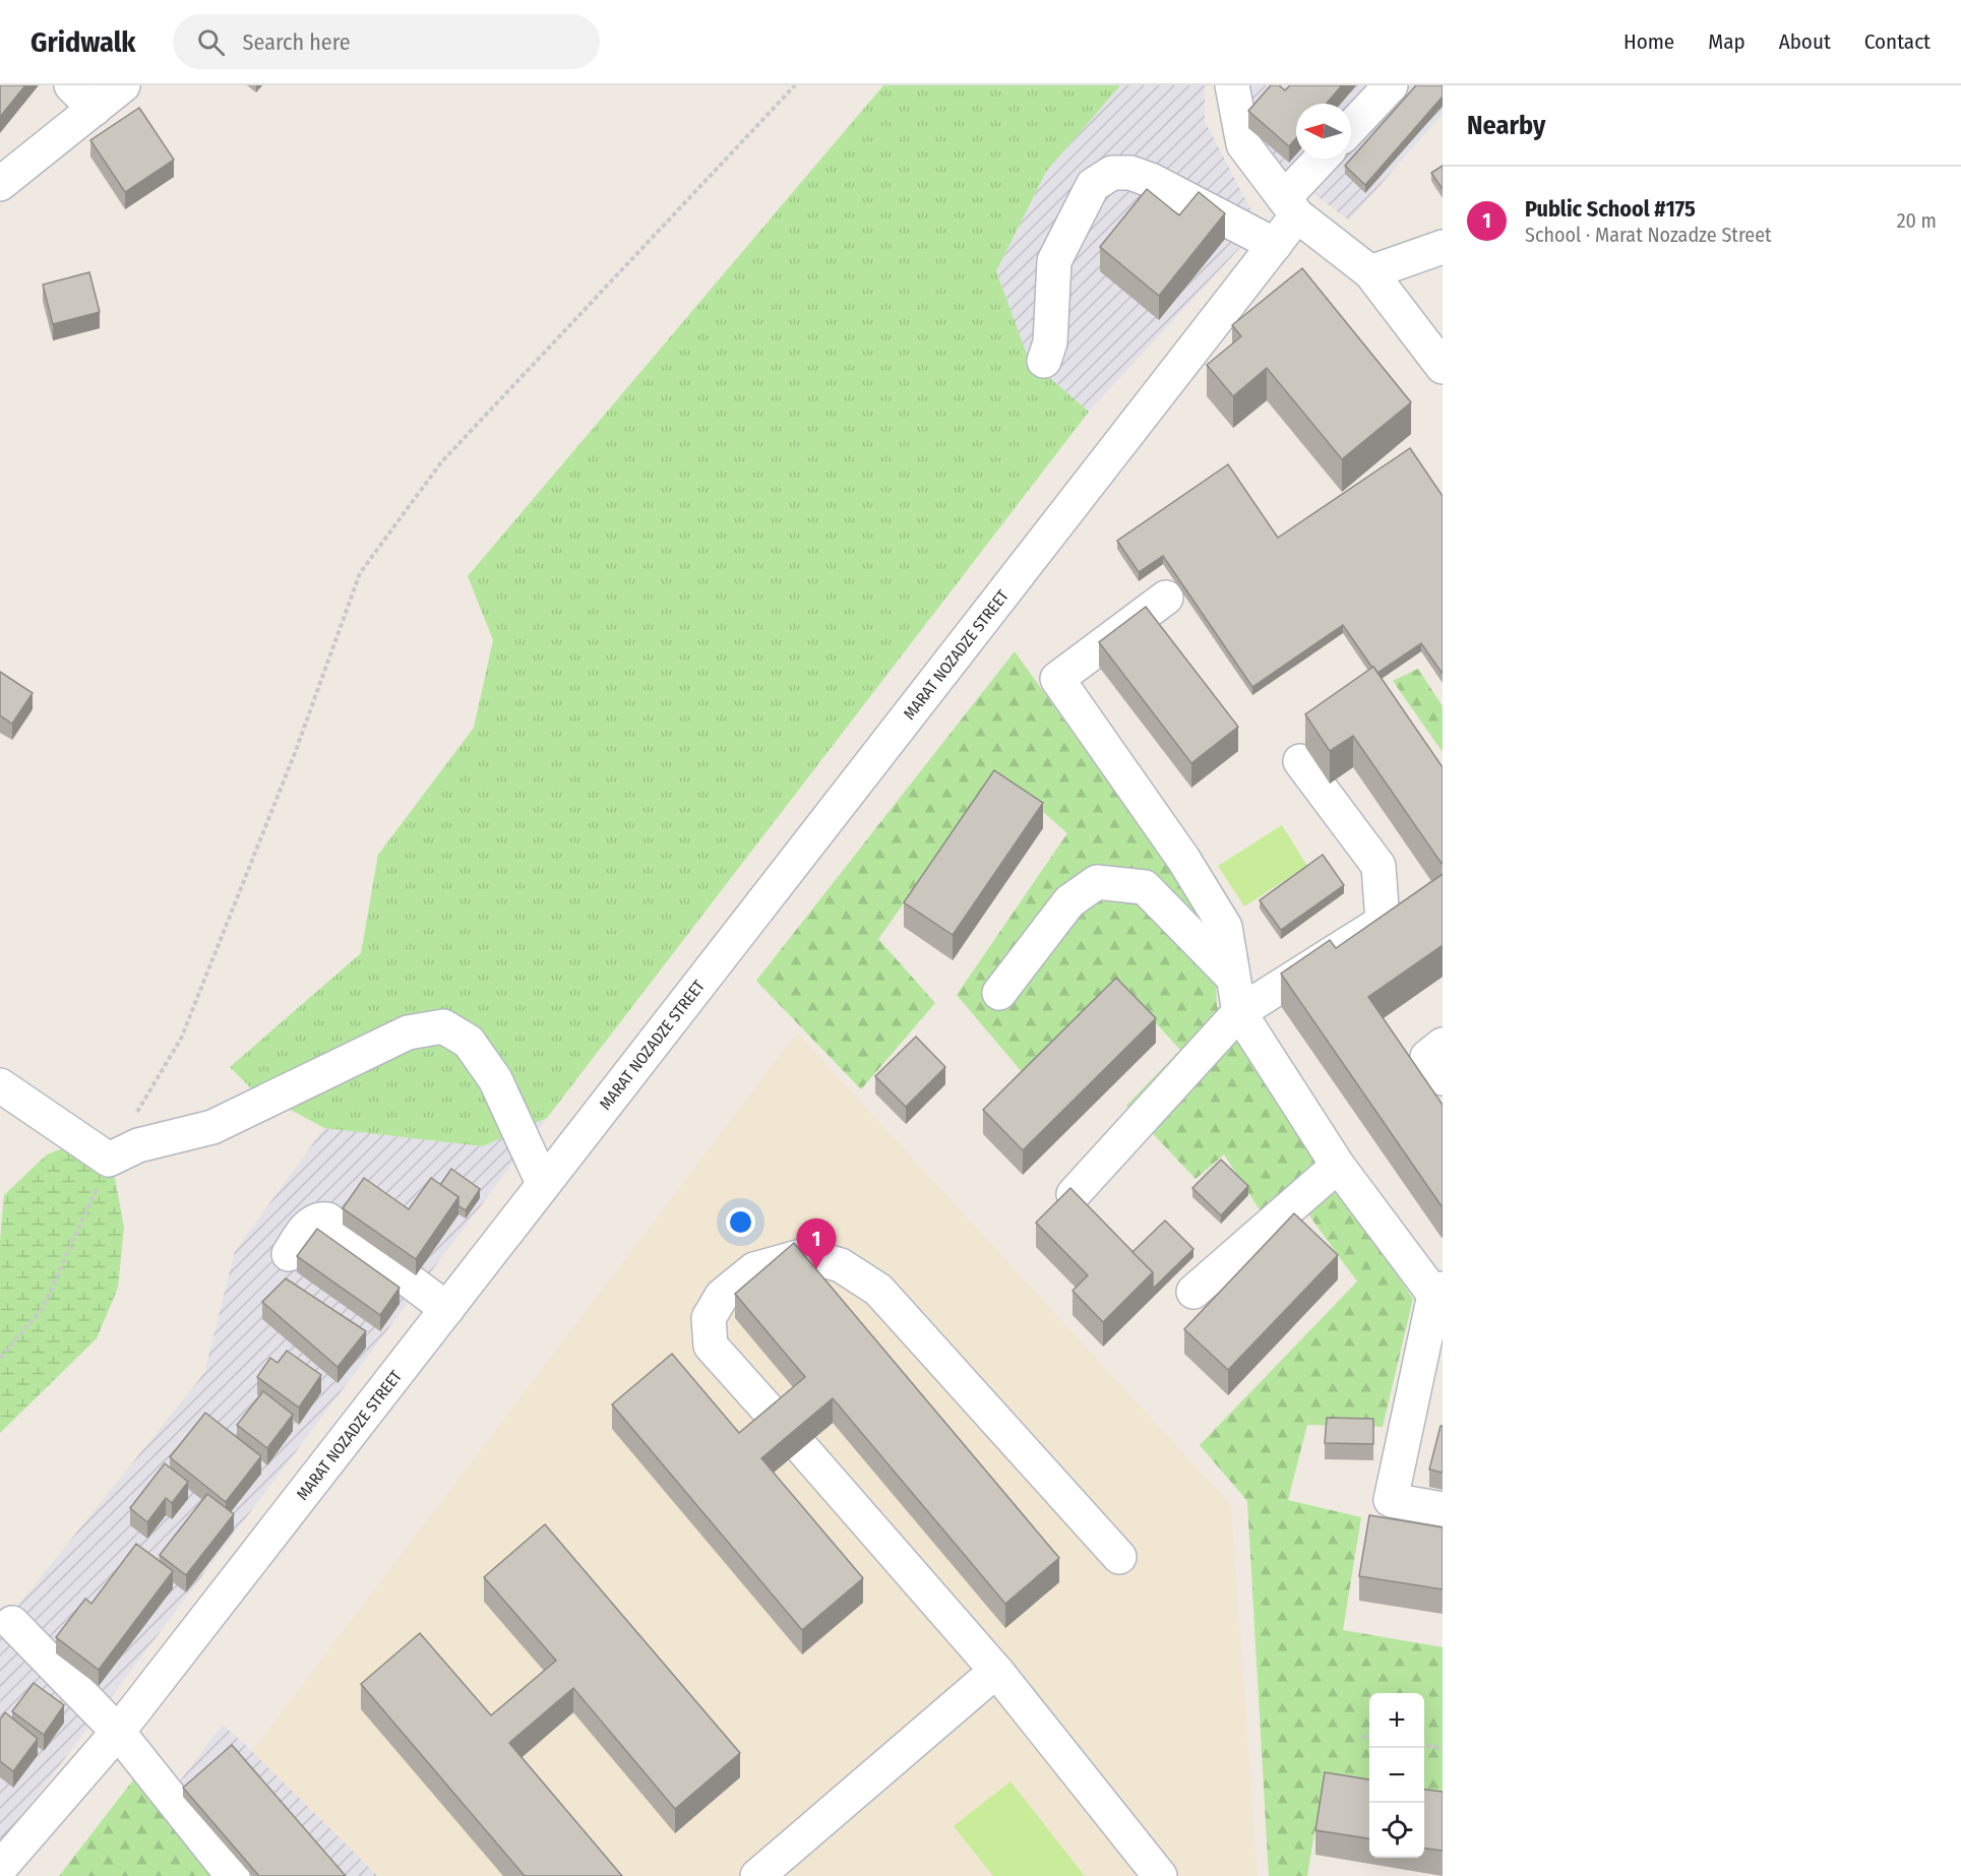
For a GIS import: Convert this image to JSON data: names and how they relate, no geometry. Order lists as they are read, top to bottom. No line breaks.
{"streets":{"street":["MARAT NOZADZE STREET"]},"north":"left","page":{"header":"Gridwalk","search":"Search here","nav":["Home","Map","About","Contact"],"heading":"Nearby","list":[{"mark":"1","name":"Public School #175","note":"School · Marat Nozadze Street","value":"20 m"}],"pins":"1","map_buttons":["+","−"]}}
